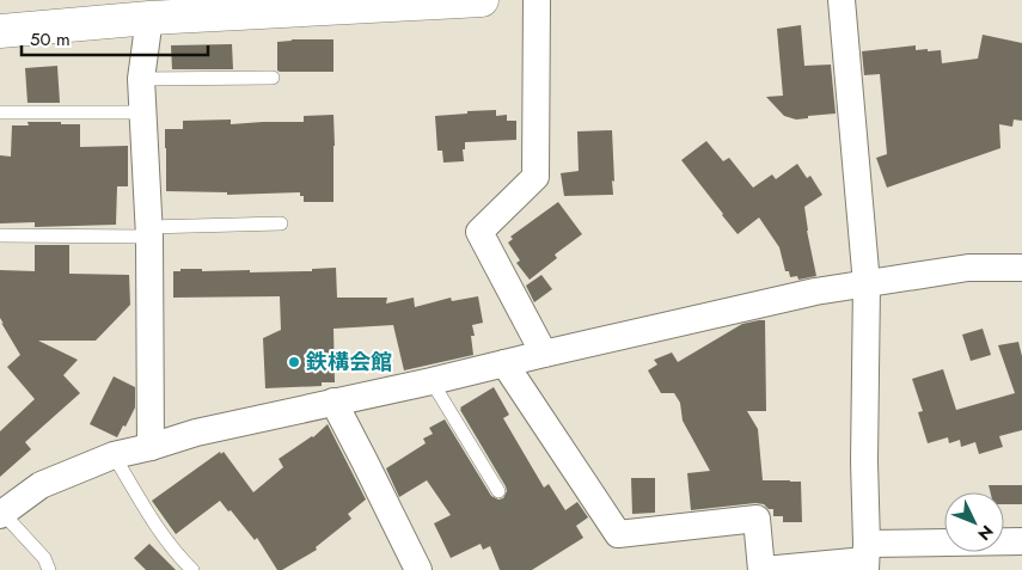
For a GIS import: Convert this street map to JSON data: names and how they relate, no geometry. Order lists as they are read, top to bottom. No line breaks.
{"places":["鉄構会館"],"scale_bar":"50 m","north":"bottom right"}
